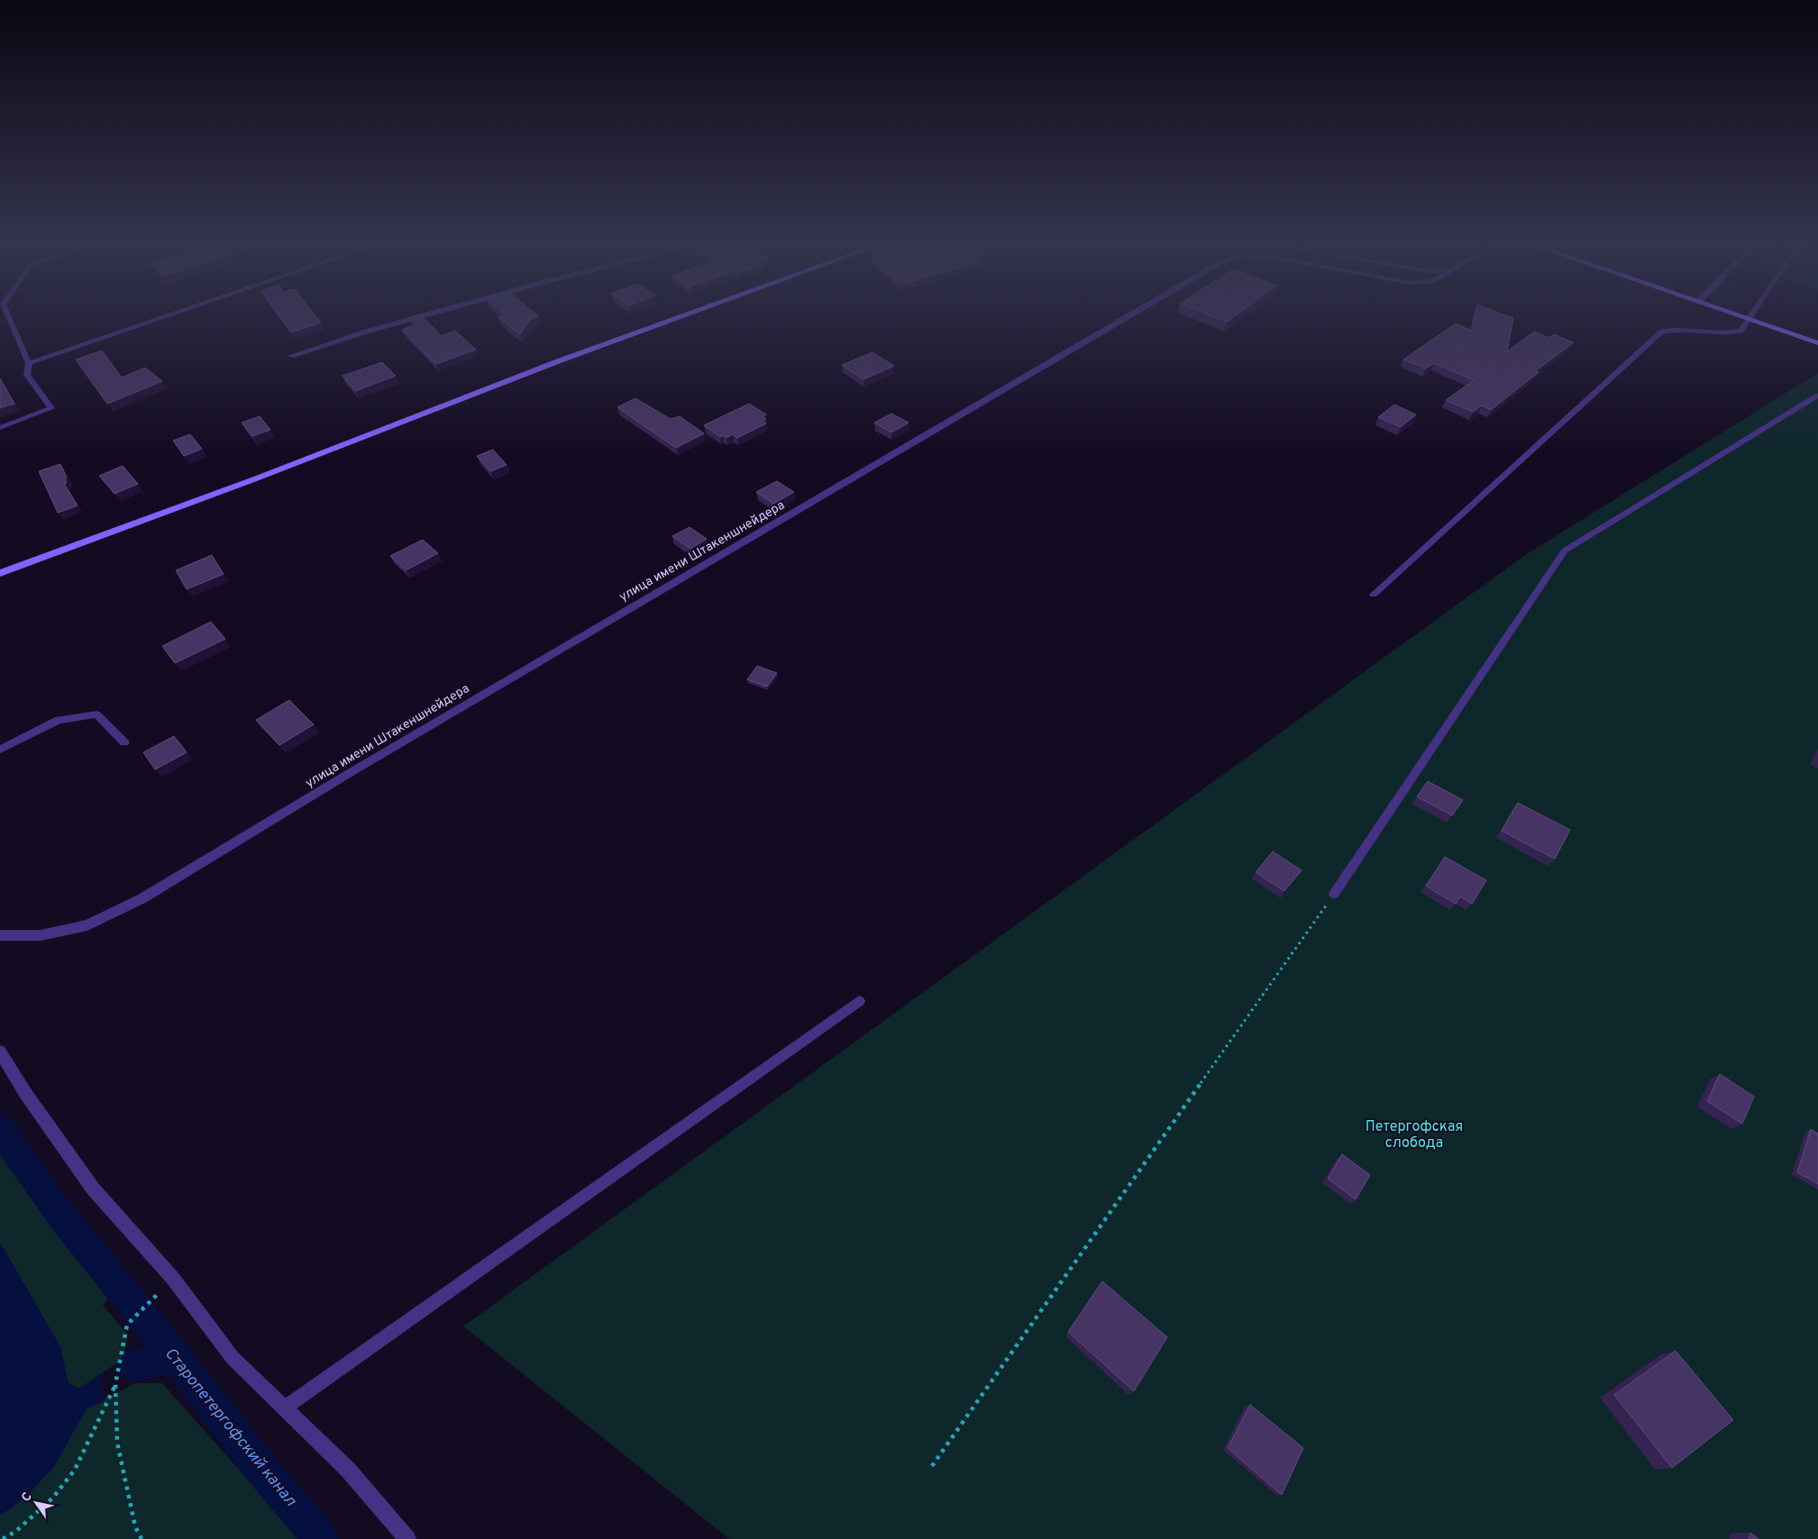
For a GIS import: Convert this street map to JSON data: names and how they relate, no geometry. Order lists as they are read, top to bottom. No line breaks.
{"streets":{"street":["улица имени Штакеншнейдера"]},"water":["Старопетергофский канал"],"parks":["Петергофская слобода"],"north":"top left"}
